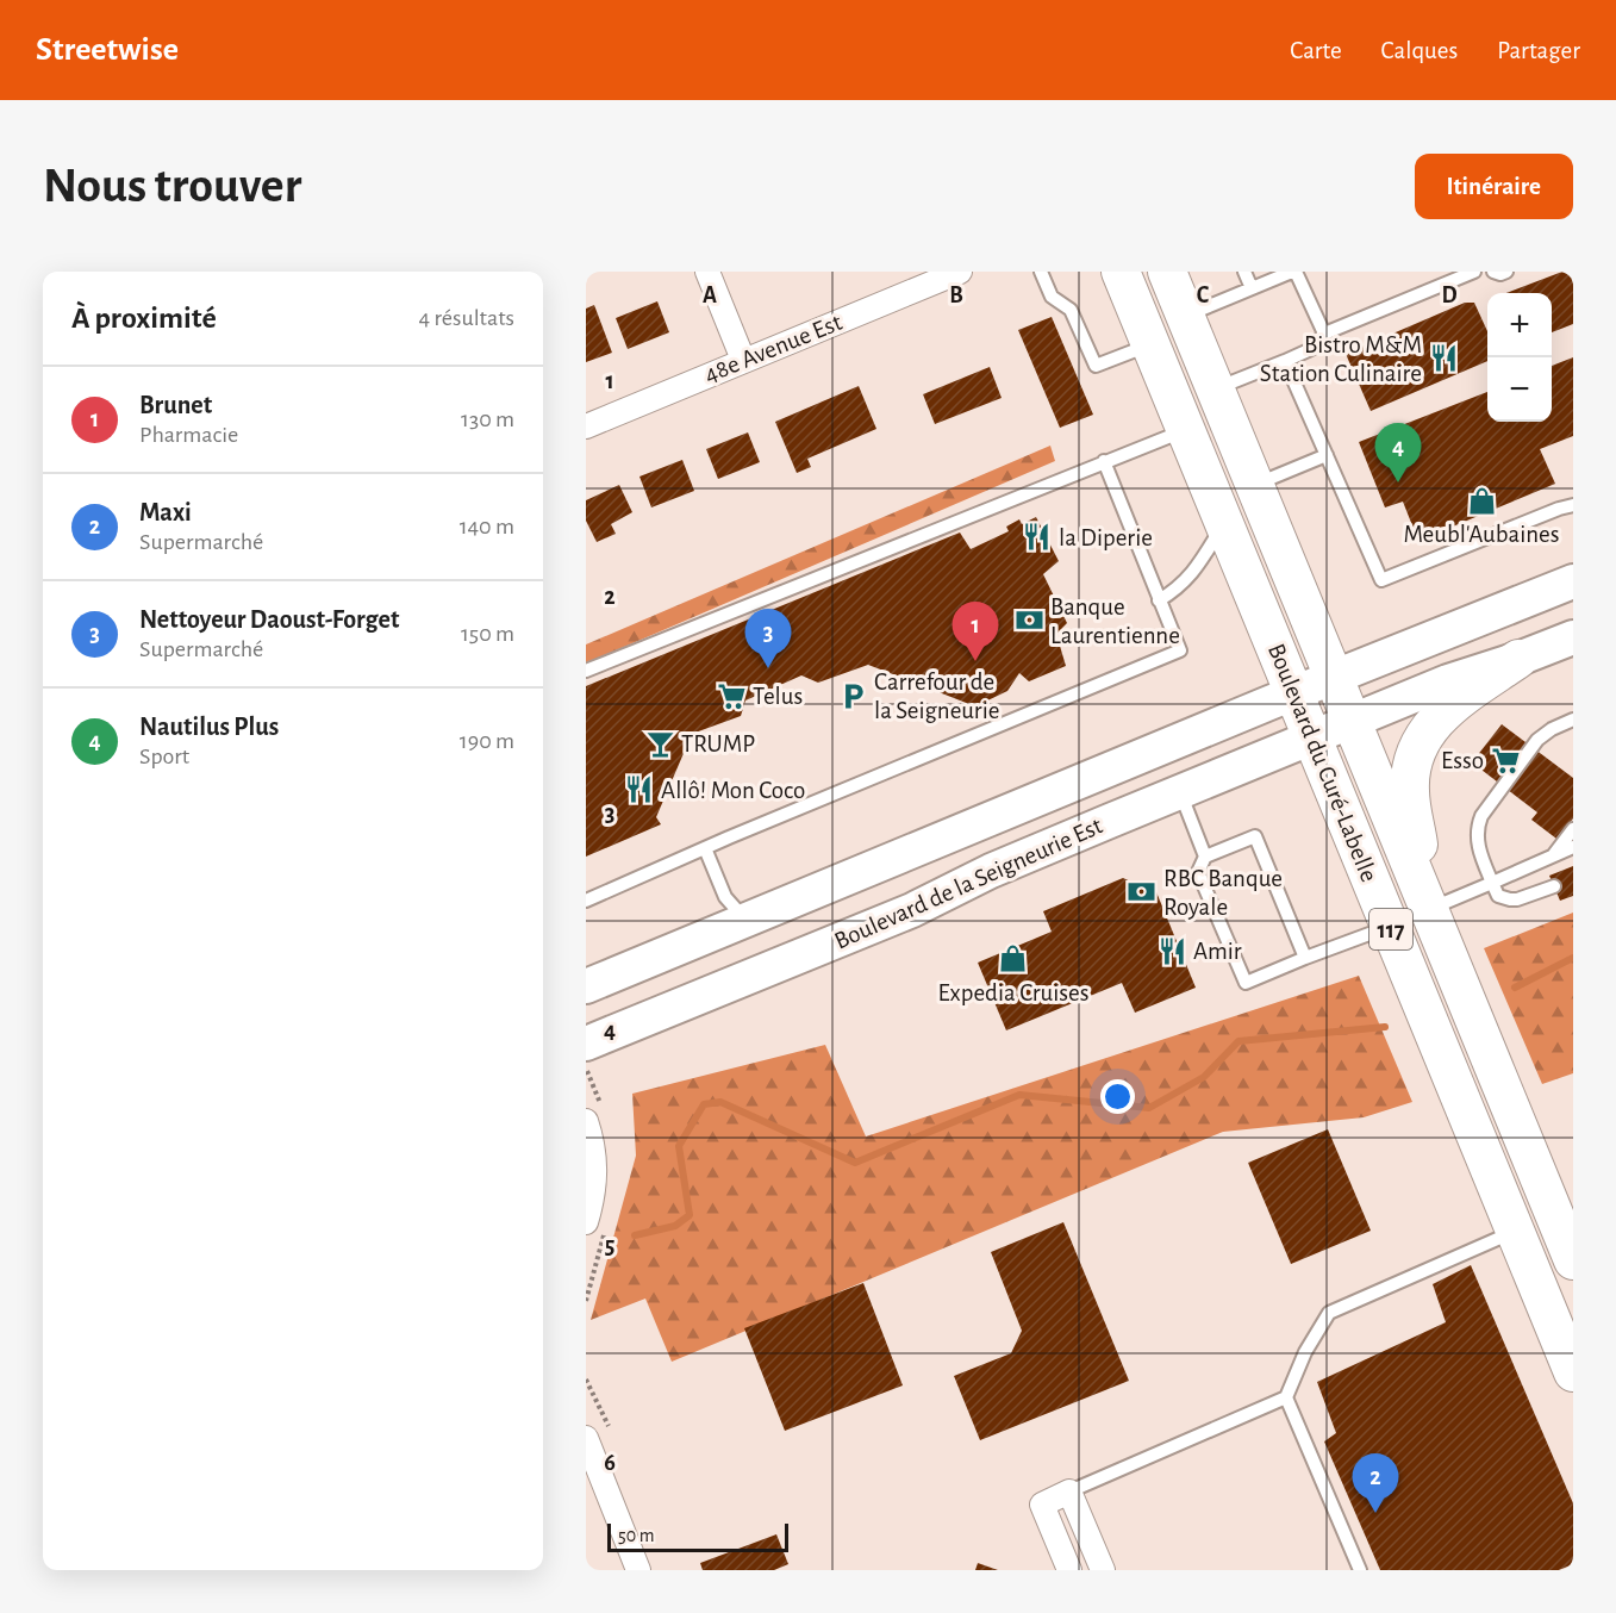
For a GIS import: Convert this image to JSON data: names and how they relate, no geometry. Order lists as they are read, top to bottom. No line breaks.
{"streets":{"main road":["Boulevard du Curé-Labelle","Boulevard de la Seigneurie Est","117"],"street":["48e Avenue Est"]},"crossings":[["Boulevard du Curé-Labelle","Boulevard de la Seigneurie Est"]],"places":{"restaurant":["Bistro M&M Station Culinaire","la Diperie","Allô! Mon Coco","Amir"],"shop":["Meubl'Aubaines","Expedia Cruises"],"bank":["Banque Laurentienne","RBC Banque Royale"],"supermarket":["Telus","Esso"],"parking":["Carrefour de la Seigneurie"],"bar":["TRUMP"]},"scale_bar":"50 m","page":{"header":"Streetwise","nav":["Carte","Calques","Partager"],"buttons":"Itinéraire","title":"Nous trouver","heading":["À proximité","4 résultats"],"map_buttons":["+","−"],"list":[{"mark":"1","name":"Brunet","note":"Pharmacie","value":"130 m"},{"mark":"2","name":"Maxi","note":"Supermarché","value":"140 m"},{"mark":"3","name":"Nettoyeur Daoust-Forget","note":"Supermarché","value":"150 m"},{"mark":"4","name":"Nautilus Plus","note":"Sport","value":"190 m"}],"pins":["4","1","3","2"],"scale":"50 m"},"grid":{"columns":["A","B","C","D"],"rows":["1","2","3","4","5","6"]}}
